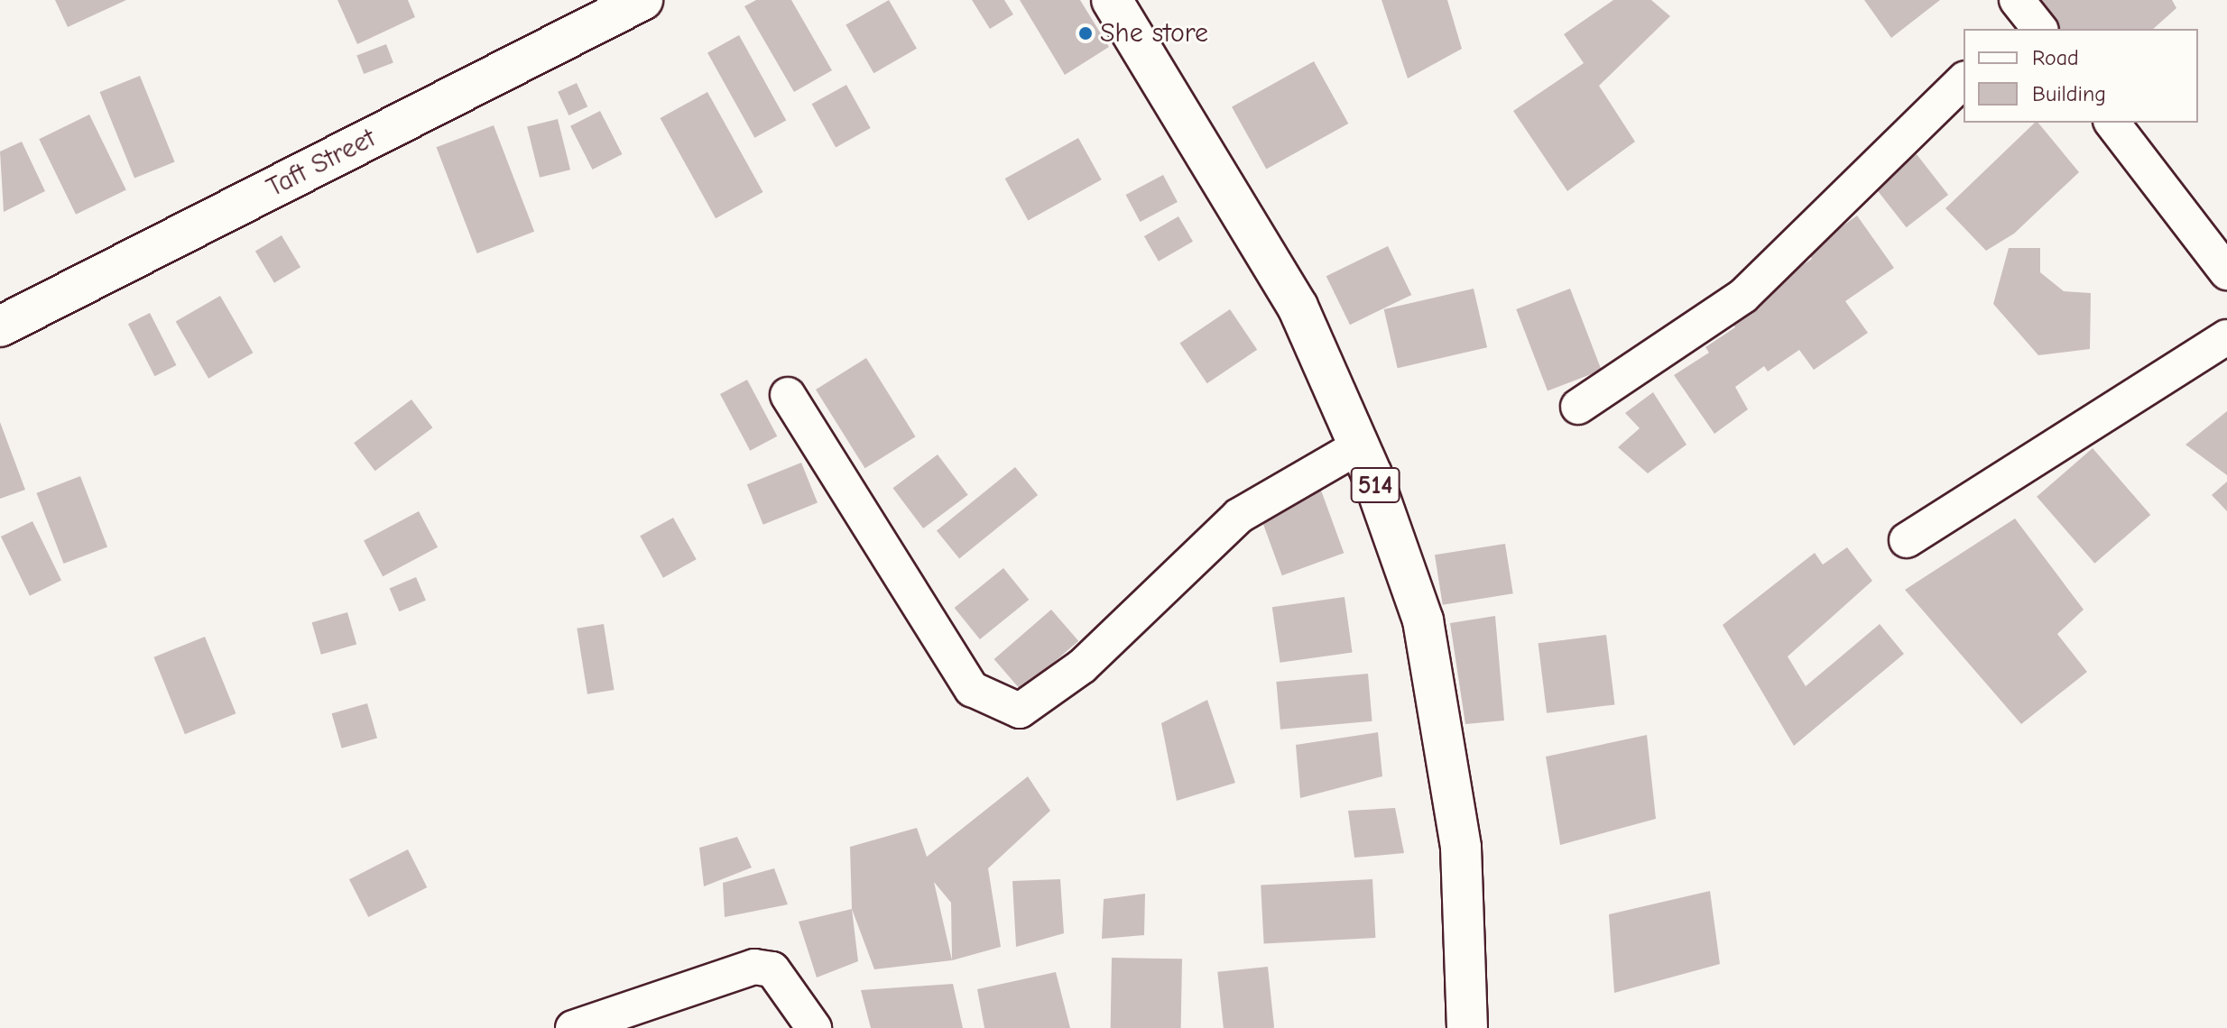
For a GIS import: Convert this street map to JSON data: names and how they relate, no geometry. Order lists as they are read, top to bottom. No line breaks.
{"streets":{"main road":["Taft Street","514"]},"places":["She store"],"legend":["Road","Building"]}
